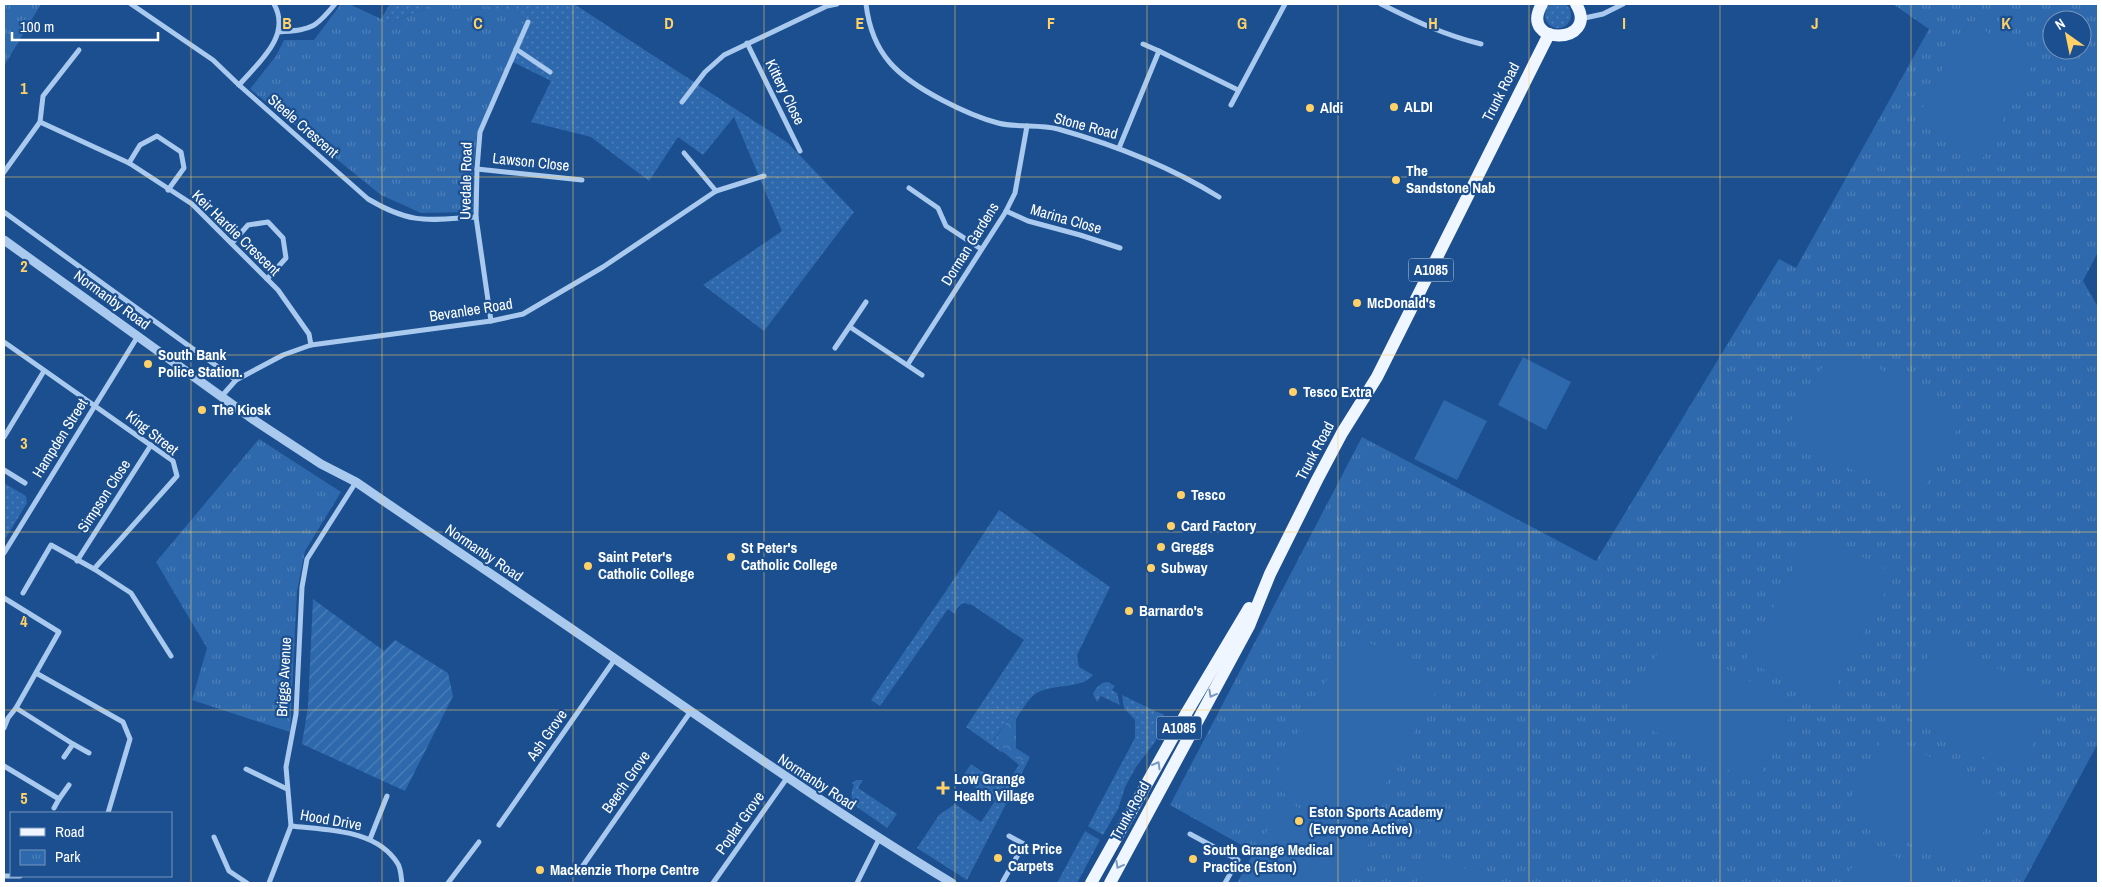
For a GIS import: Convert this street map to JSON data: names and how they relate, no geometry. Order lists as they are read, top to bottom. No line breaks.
{"streets":{"main road":["Trunk Road","A1085"],"street":["Kittery Close","Steele Crescent","Stone Road","Lawson Close","Uvedale Road","Marina Close","Keir Hardie Crescent","Dorman Gardens","Normanby Road","Bevanlee Road","King Street","Hampden Street","Simpson Close","Briggs Avenue","Ash Grove","Beech Grove","Hood Drive","Poplar Grove"]},"crossings":[["Trunk Road","A1085"],["Steele Crescent","Uvedale Road"],["Stone Road","Dorman Gardens"],["Lawson Close","Uvedale Road"],["Uvedale Road","Bevanlee Road"],["Marina Close","Dorman Gardens"],["Keir Hardie Crescent","Bevanlee Road"],["Normanby Road","Bevanlee Road"],["Normanby Road","Hampden Street"],["Normanby Road","Briggs Avenue"],["Normanby Road","Ash Grove"],["Normanby Road","Beech Grove"],["Normanby Road","Poplar Grove"],["King Street","Hampden Street"],["King Street","Simpson Close"],["Briggs Avenue","Hood Drive"]],"places":{"other":["ALDI","Aldi","The Sandstone Nab","McDonald's","South Bank Police Station.","Tesco Extra","The Kiosk","Tesco","Card Factory","Greggs","St Peter's Catholic College","Saint Peter's Catholic College","Subway","Barnardo's","Eston Sports Academy (Everyone Active)","Cut Price Carpets","South Grange Medical Practice (Eston)","Mackenzie Thorpe Centre"],"health":["Low Grange Health Village"]},"legend":["Road","Park"],"scale_bar":"100 m","north":"top left","grid":{"columns":["B","C","D","E","F","G","H","I","J","K"],"rows":["1","2","3","4","5"]}}
